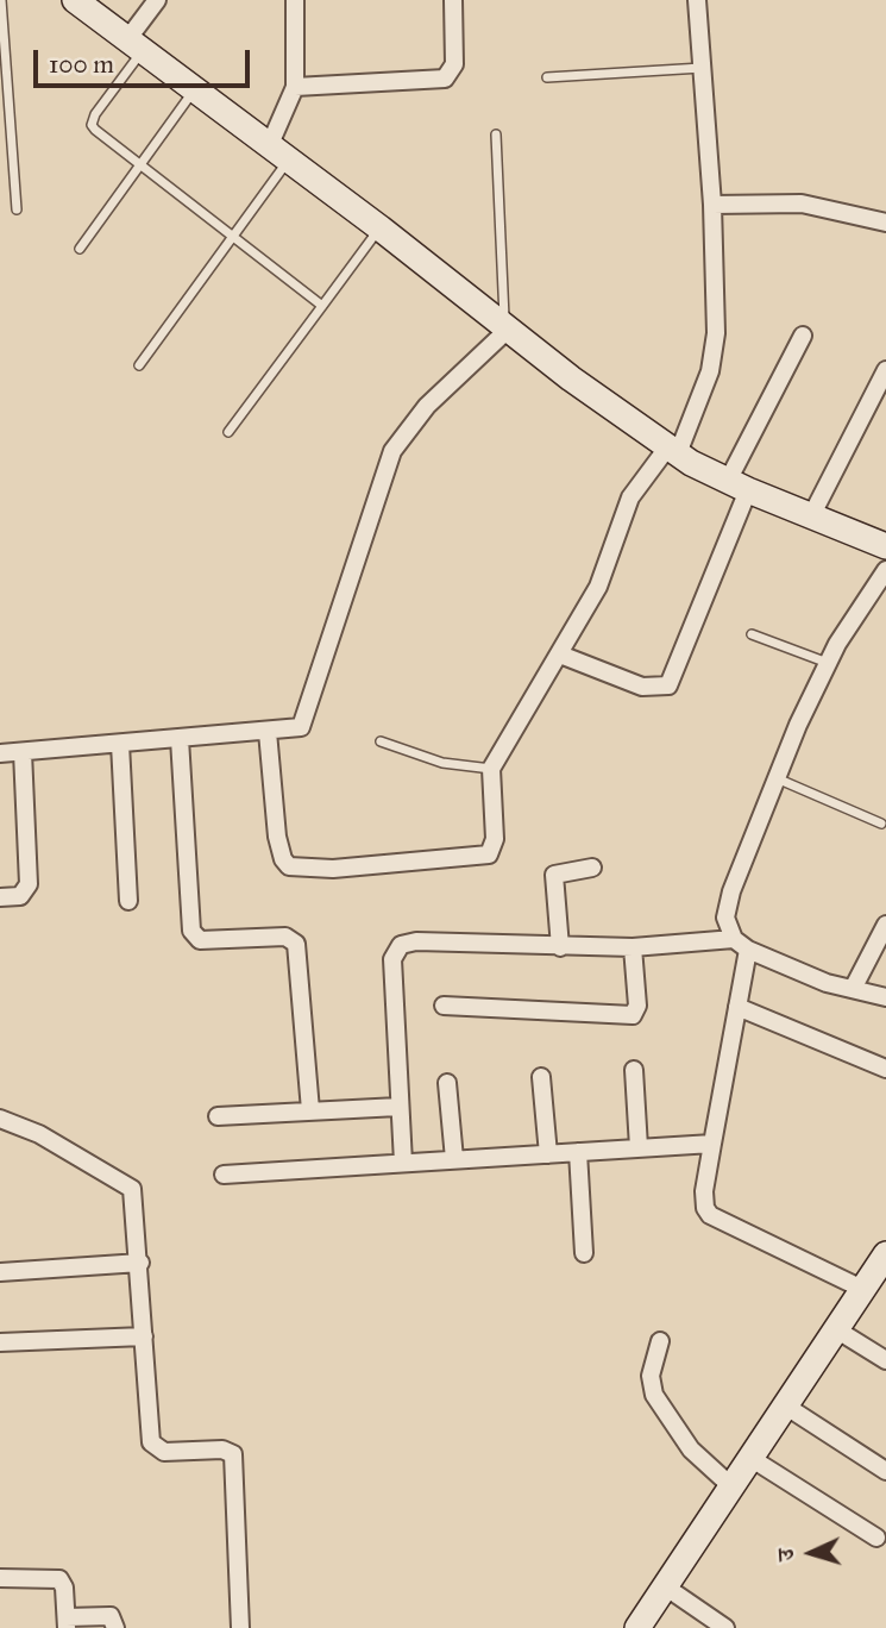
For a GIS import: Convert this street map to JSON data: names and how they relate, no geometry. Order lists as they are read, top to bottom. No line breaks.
{"scale_bar":"100 m","north":"left"}
